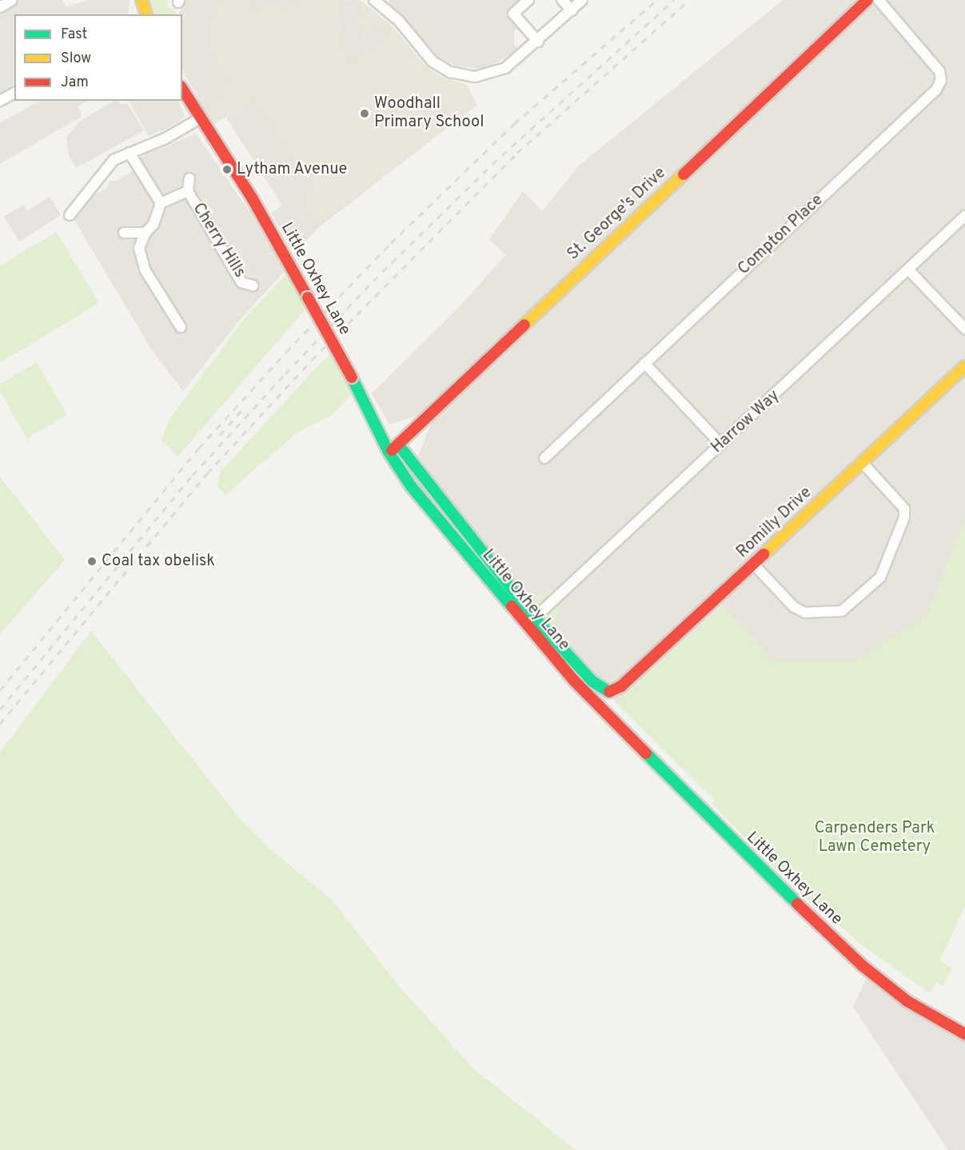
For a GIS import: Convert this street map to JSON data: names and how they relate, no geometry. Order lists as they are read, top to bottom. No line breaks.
{"streets":{"street":["St. George's Drive","Compton Place","Cherry Hills","Little Oxhey Lane","Harrow Way","Romilly Drive"]},"crossings":[["St. George's Drive","Little Oxhey Lane"],["Little Oxhey Lane","Harrow Way"],["Little Oxhey Lane","Romilly Drive"]],"parks":["Carpenders Park Lawn Cemetery"],"places":["Woodhall Primary School","Lytham Avenue","Coal tax obelisk"],"legend":["Fast","Slow","Jam"]}
